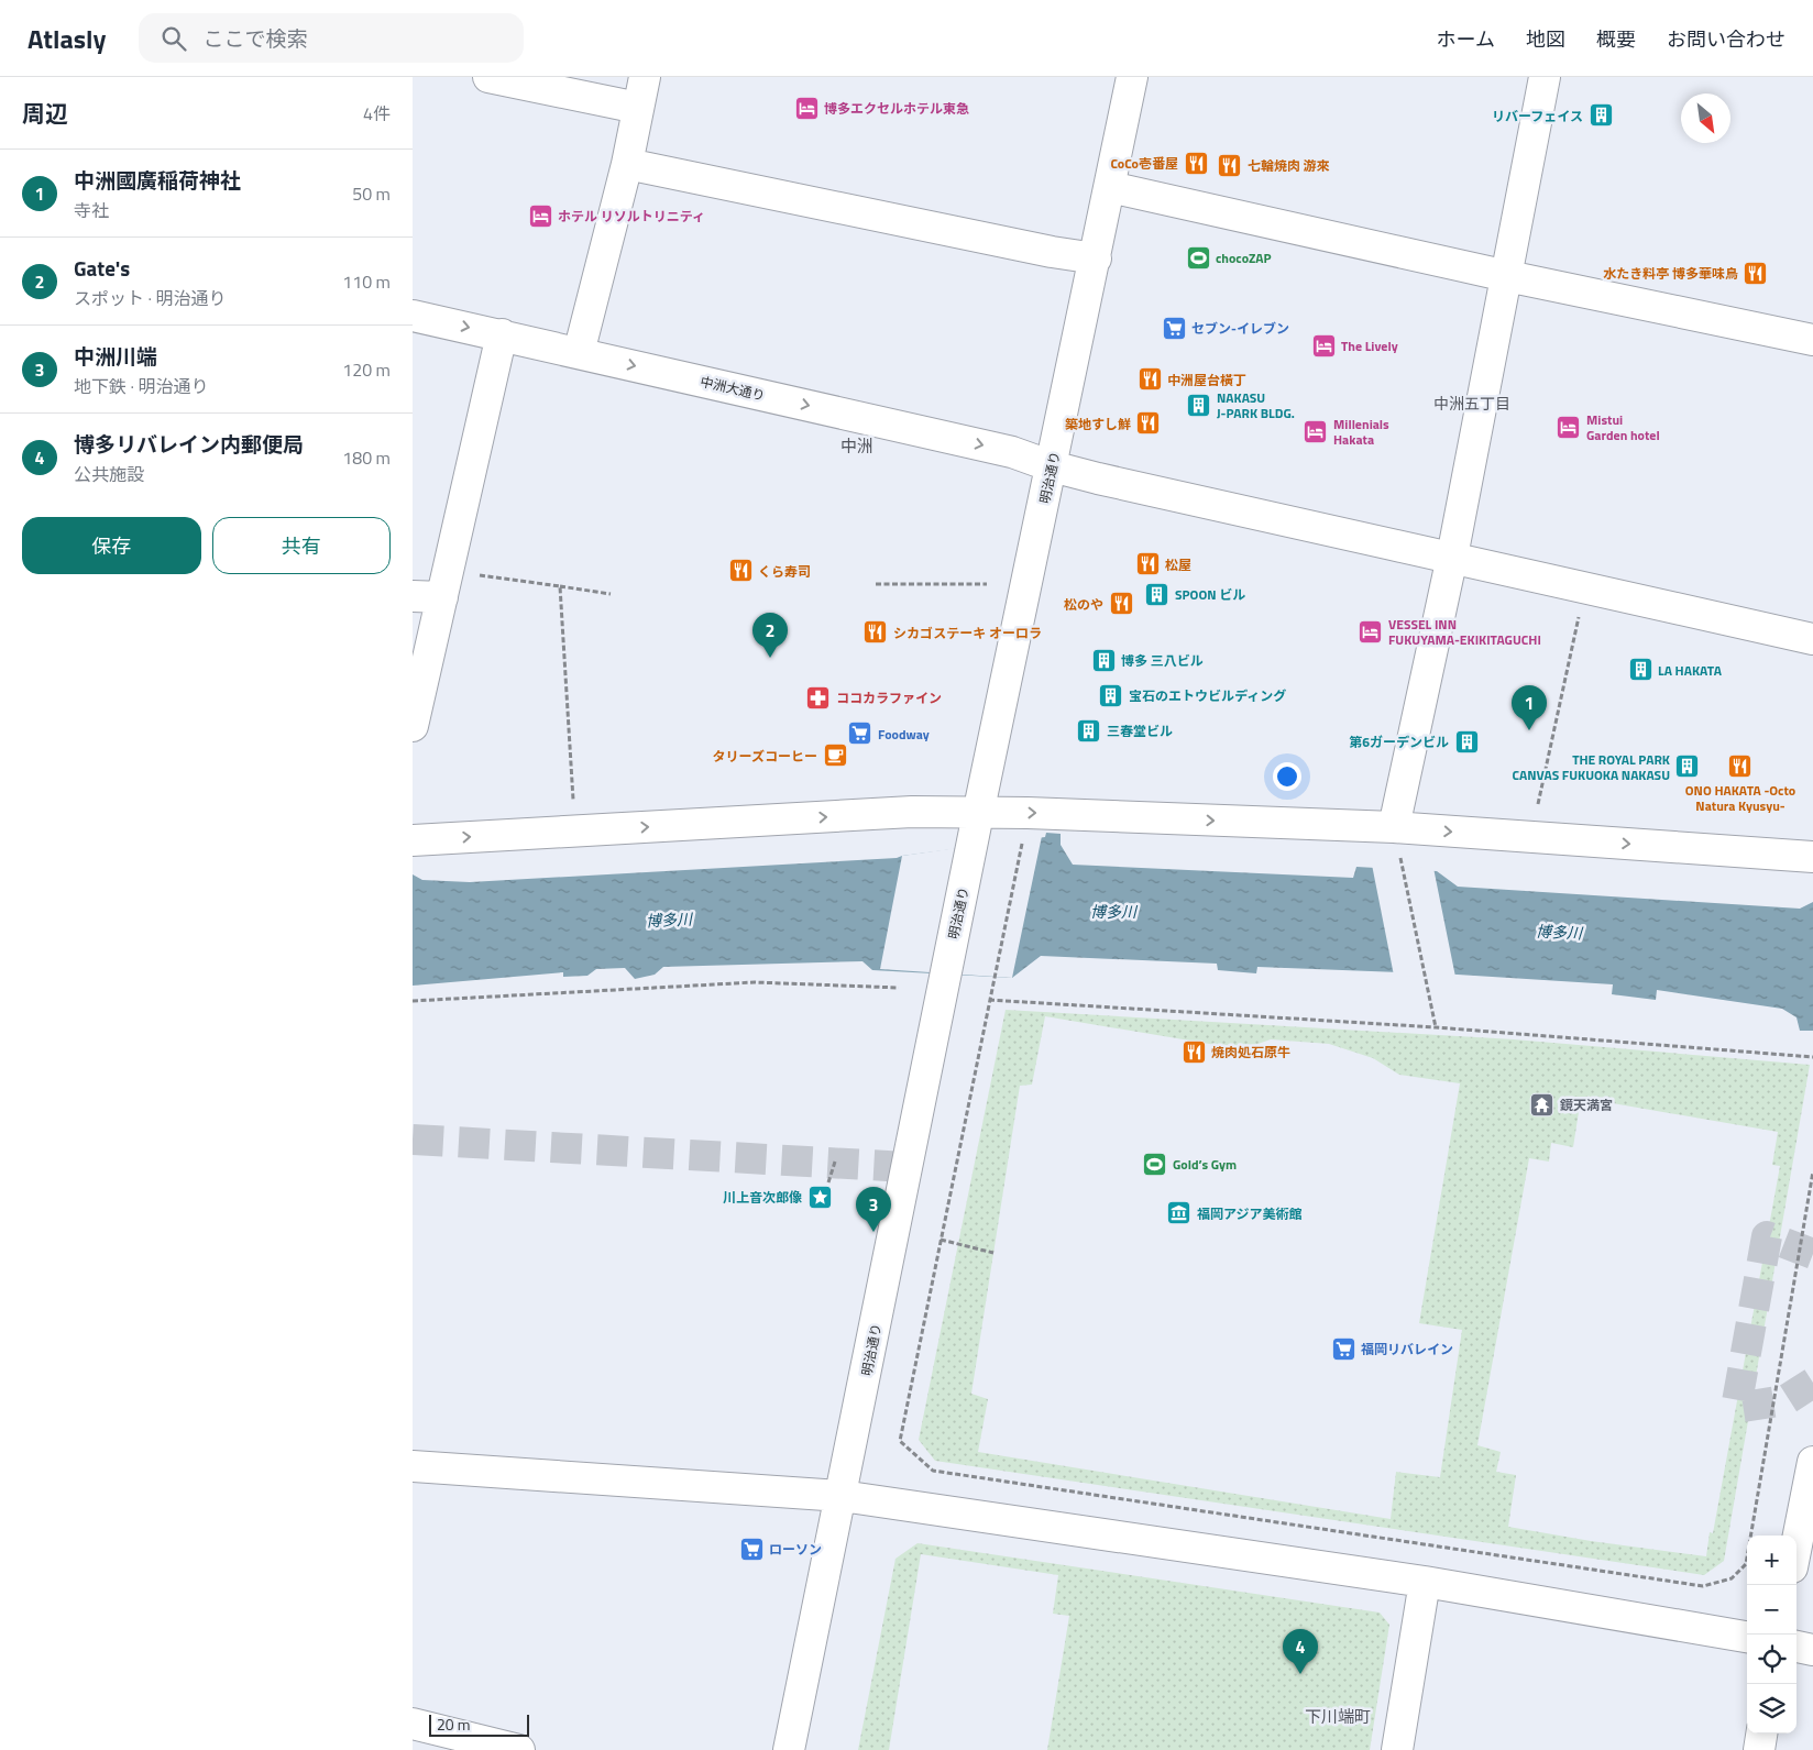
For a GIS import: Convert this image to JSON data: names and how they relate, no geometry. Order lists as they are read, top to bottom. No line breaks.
{"streets":{"street":["中洲大通り","明治通り"]},"crossings":[["中洲大通り","明治通り"]],"districts":["中洲五丁目","中洲","下川端町"],"water":["博多川"],"places":{"hotel":["博多エクセルホテル東急","ホテル リソルトリニティ","The Lively","Mistui Garden hotel","Millenials Hakata","VESSEL INN FUKUYAMA-EKIKITAGUCHI"],"building":["リバーフェイス","NAKASU J-PARK BLDG.","SPOON ビル","博多 三八ビル","LA HAKATA","宝石のエトウビルディング","三春堂ビル","第6ガーデンビル","THE ROYAL PARK CANVAS FUKUOKA NAKASU"],"restaurant":["CoCo壱番屋","七輪焼肉 游來","水たき料亭 博多華味鳥","中洲屋台橫丁","築地すし鮮","松屋","くら寿司","松のや","シカゴステーキ オーロラ","ONO HAKATA -Octo Natura Kyusyu-","焼肉処石原牛"],"sports":["chocoZAP","Gold’s Gym"],"supermarket":["セブン-イレブン","Foodway","福岡リバレイン","ローソン"],"pharmacy":["ココカラファイン"],"cafe":["タリーズコーヒー"],"temple":["鏡天満宮"],"place":["川上音次郎像"],"museum":["福岡アジア美術館"]},"scale_bar":"20 m","north":"bottom right","page":{"header":"Atlasly","search":"ここで検索","nav":["ホーム","地図","概要","お問い合わせ"],"heading":["周辺","4件"],"list":[{"mark":"1","name":"中洲國廣稲荷神社","note":"寺社","value":"50 m"},{"mark":"2","name":"Gate's","note":"スポット · 明治通り","value":"110 m"},{"mark":"3","name":"中洲川端","note":"地下鉄 · 明治通り","value":"120 m"},{"mark":"4","name":"博多リバレイン内郵便局","note":"公共施設","value":"180 m"}],"buttons":["保存","共有"],"pins":["2","1","3","4"],"map_buttons":["+","−"],"scale":"20 m"}}
